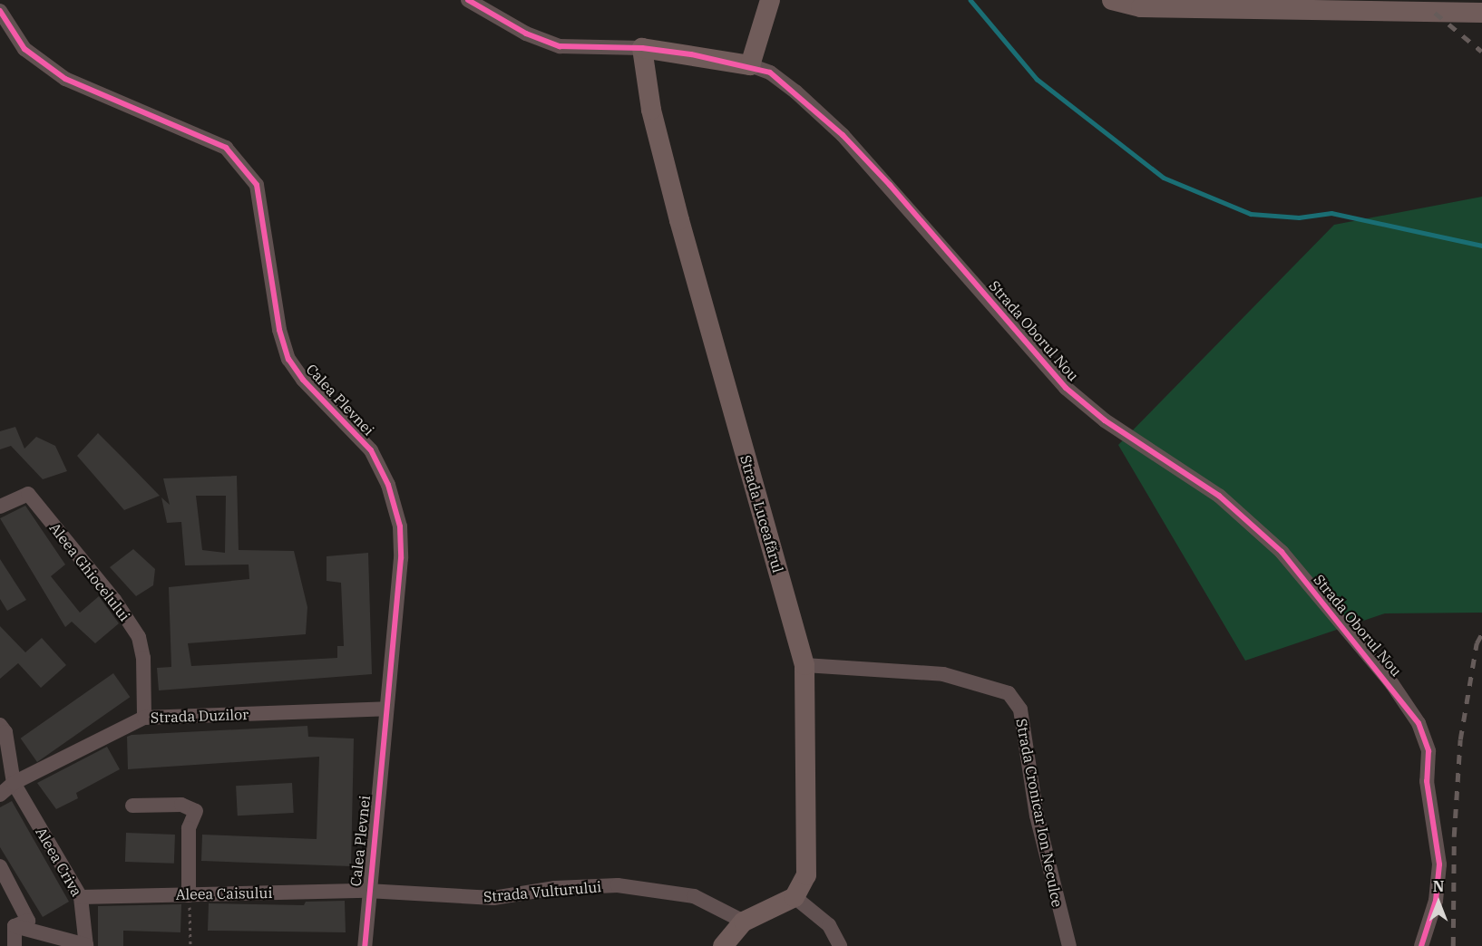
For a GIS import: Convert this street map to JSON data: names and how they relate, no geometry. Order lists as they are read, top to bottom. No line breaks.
{"streets":{"street":["Strada Oborul Nou","Calea Plevnei","Strada Luceafărul","Aleea Ghiocelului","Strada Duzilor","Strada Cronicar Ion Neculce","Aleea Criva","Strada Vulturului","Aleea Caisului"]},"crossings":[["Strada Oborul Nou","Strada Luceafărul"],["Calea Plevnei","Strada Duzilor"],["Calea Plevnei","Strada Vulturului"],["Calea Plevnei","Aleea Caisului"],["Strada Luceafărul","Strada Cronicar Ion Neculce"],["Aleea Ghiocelului","Strada Duzilor"],["Strada Duzilor","Aleea Criva"],["Aleea Criva","Aleea Caisului"],["Strada Vulturului","Aleea Caisului"]],"north":"top"}
